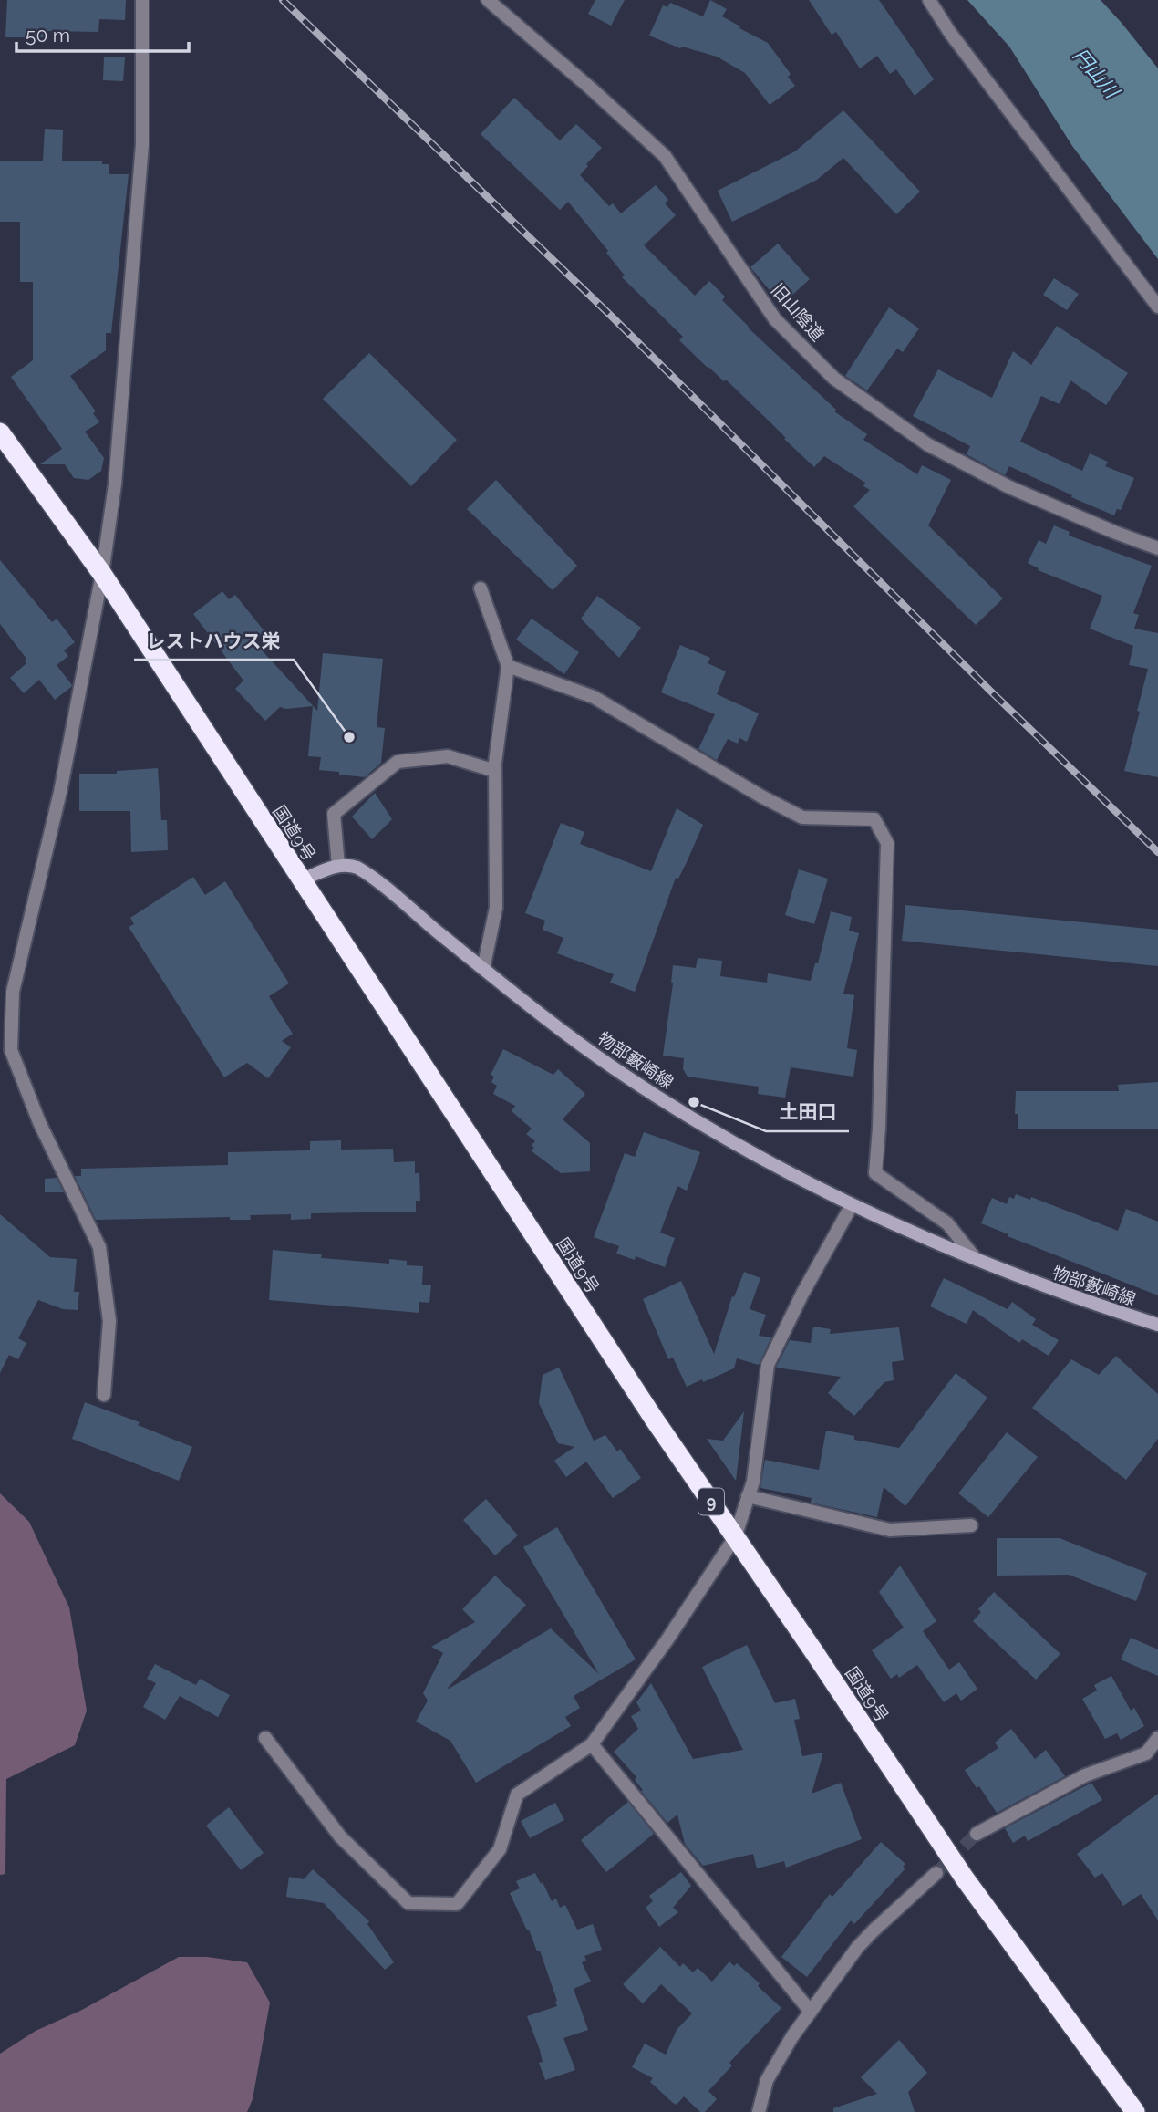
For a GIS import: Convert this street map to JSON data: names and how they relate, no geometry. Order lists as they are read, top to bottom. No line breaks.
{"streets":{"highway":["国道9号","9"],"main road":["物部藪崎線"],"street":["旧山陰道"]},"water":["円山川"],"places":["レストハウス栄","土田口"],"scale_bar":"50 m"}
